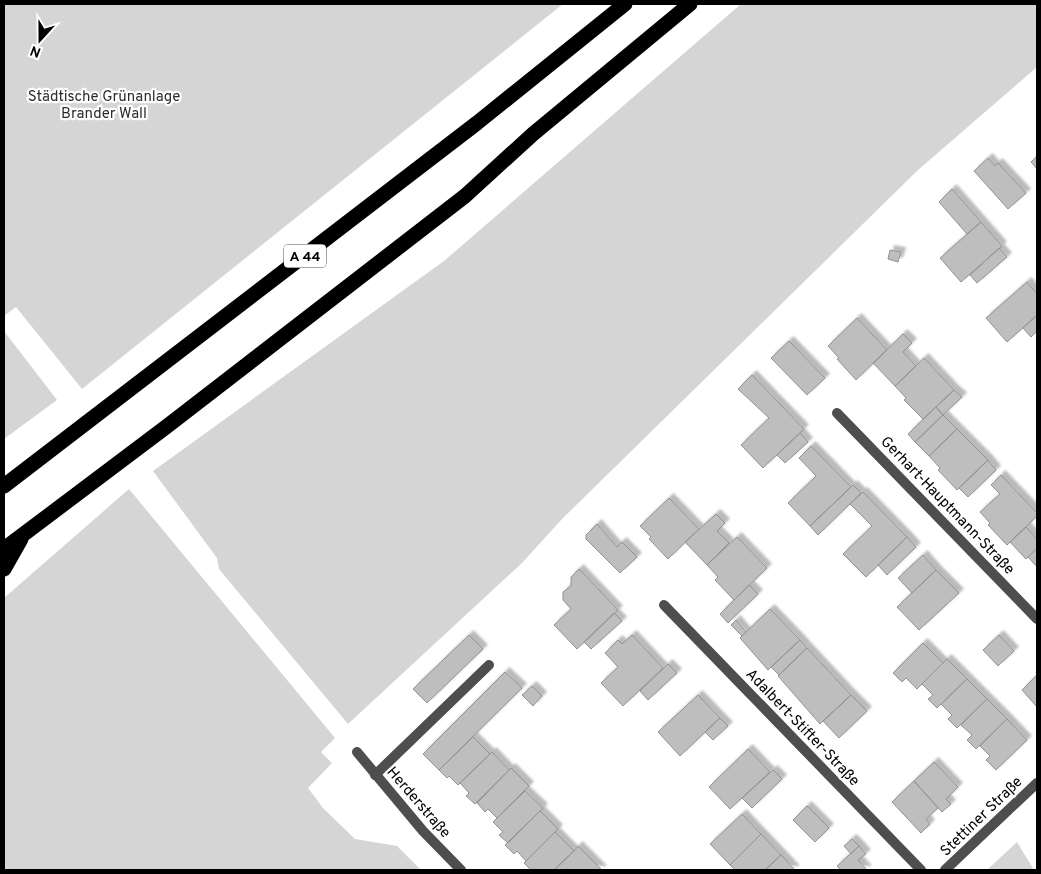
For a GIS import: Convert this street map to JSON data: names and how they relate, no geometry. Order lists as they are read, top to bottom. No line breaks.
{"streets":{"highway":["A 44"],"street":["Gerhart-Hauptmann-Straße","Adalbert-Stifter-Straße","Herderstraße","Stettiner Straße"]},"parks":["Städtische Grünanlage Brander Wall"],"north":"bottom"}
